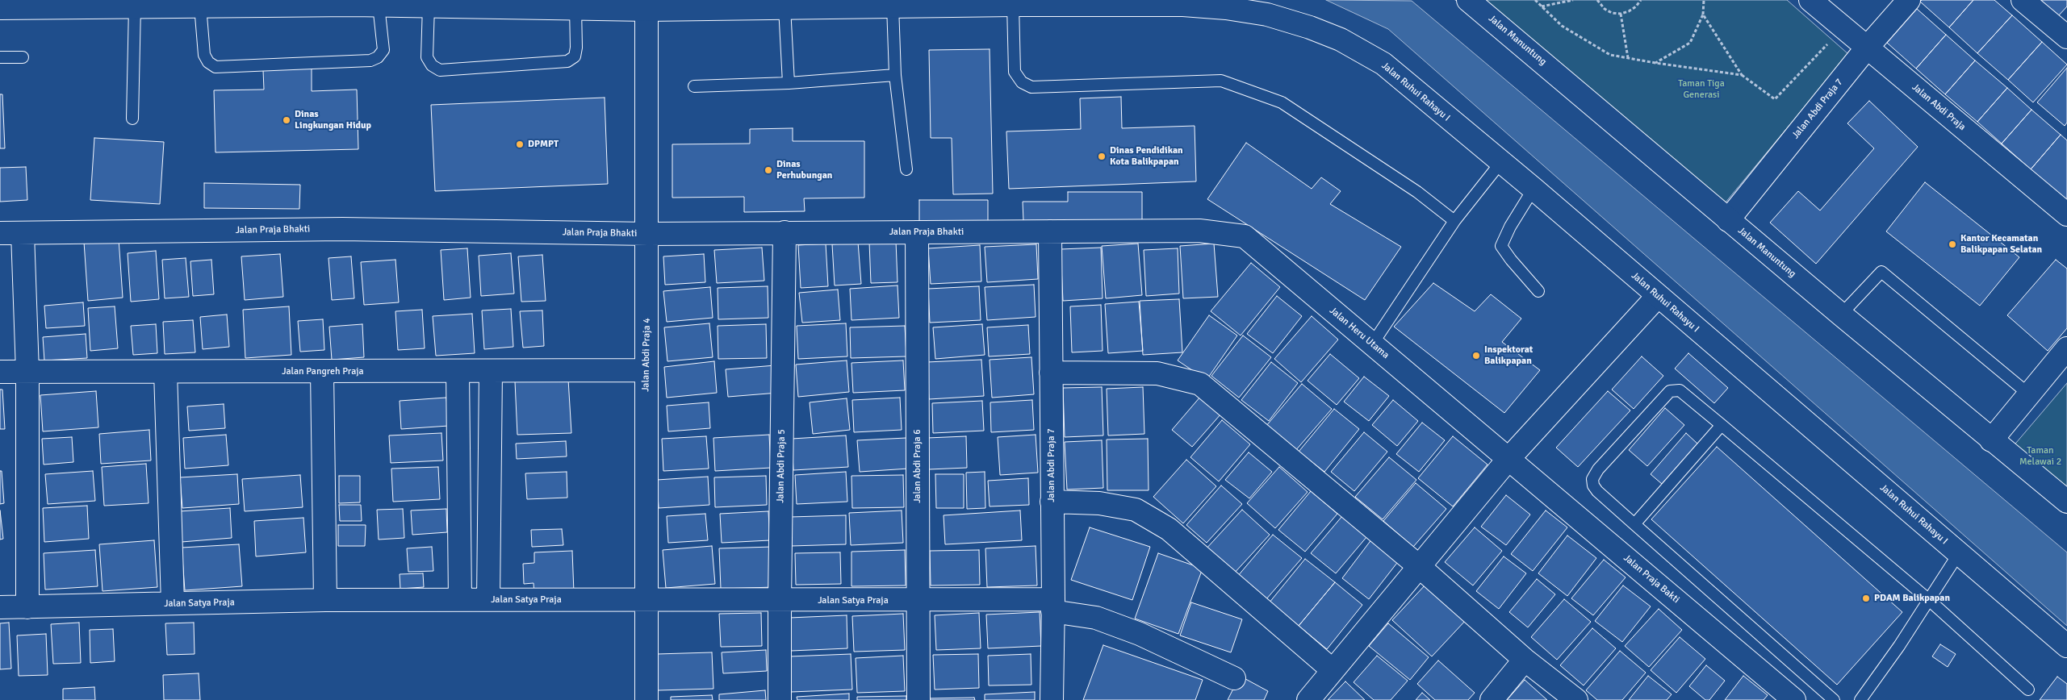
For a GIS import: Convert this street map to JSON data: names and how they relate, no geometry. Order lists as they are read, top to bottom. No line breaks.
{"streets":{"street":["Jalan Manuntung","Jalan Ruhui Rahayu I","Jalan Abdi Praja","Jalan Abdi Praja 7","Jalan Praja Bhakti","Jalan Heru Utama","Jalan Abdi Praja 4","Jalan Pangreh Praja","Jalan Abdi Praja 5","Jalan Abdi Praja 6","Jalan Praja Bakti","Jalan Satya Praja"]},"crossings":[["Jalan Manuntung","Jalan Abdi Praja 7"],["Jalan Ruhui Rahayu I","Jalan Abdi Praja 4"],["Jalan Abdi Praja","Jalan Abdi Praja 7"],["Jalan Abdi Praja 7","Jalan Praja Bhakti"],["Jalan Abdi Praja 7","Jalan Satya Praja"],["Jalan Praja Bhakti","Jalan Heru Utama"],["Jalan Praja Bhakti","Jalan Abdi Praja 4"],["Jalan Praja Bhakti","Jalan Abdi Praja 5"],["Jalan Praja Bhakti","Jalan Abdi Praja 6"],["Jalan Heru Utama","Jalan Praja Bakti"],["Jalan Abdi Praja 4","Jalan Pangreh Praja"],["Jalan Abdi Praja 4","Jalan Satya Praja"],["Jalan Abdi Praja 5","Jalan Satya Praja"],["Jalan Abdi Praja 6","Jalan Satya Praja"]],"parks":["Taman Tiga Generasi","Taman Melawai 2"],"places":["Dinas Lingkungan Hidup","DPMPT","Dinas Pendidikan Kota Balikpapan","Dinas Perhubungan","Kantor Kecamatan Balikpapan Selatan","Inspektorat Balikpapan","PDAM Balikpapan"]}
